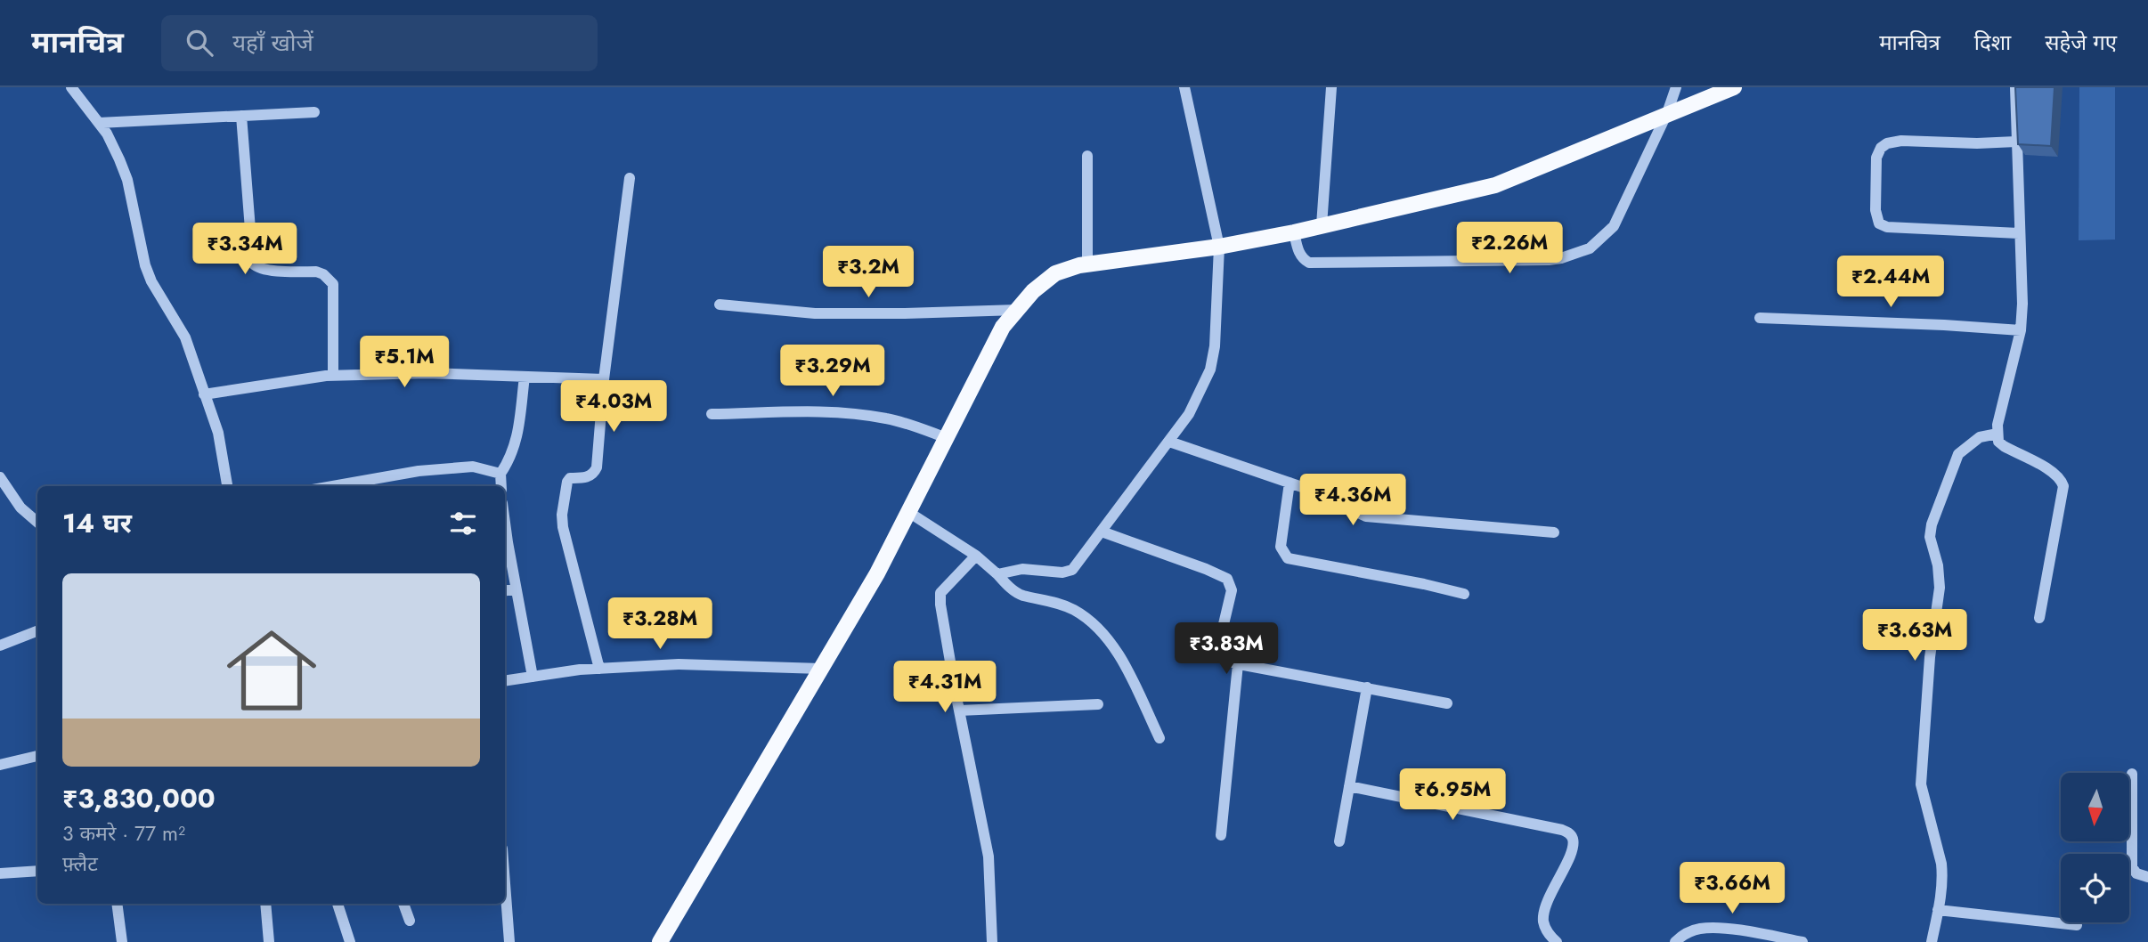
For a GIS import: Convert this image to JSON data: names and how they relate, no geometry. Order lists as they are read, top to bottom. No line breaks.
{"north":"bottom","page":{"header":"मानचित्र","search":"यहाँ खोजें","nav":["मानचित्र","दिशा","सहेजे गए"],"price":["₹2.26M","₹3.34M","₹3.2M","₹2.44M","₹5.1M","₹3.29M","₹4.03M","₹4.36M","₹3.28M","₹3.63M","₹3.83M","₹4.31M","₹6.95M","₹3.66M"],"heading":"14 घर","list":[{"name":"₹3,830,000","note":"3 कमरे · 77 m² · फ़्लैट"}]}}
